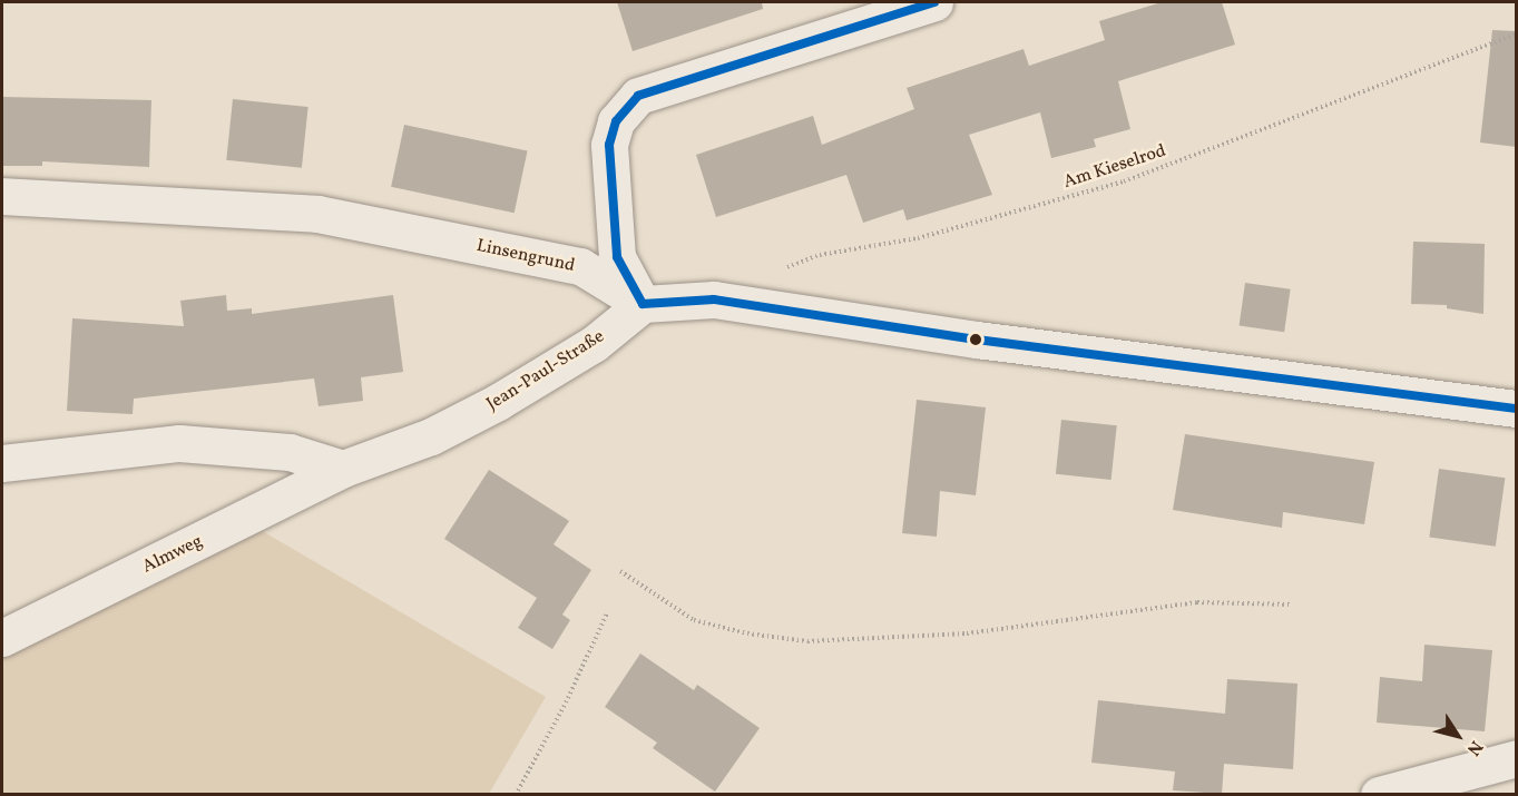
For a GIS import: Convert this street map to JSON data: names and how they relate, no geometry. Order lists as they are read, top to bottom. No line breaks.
{"streets":{"street":["Linsengrund","Jean-Paul-Straße","Almweg"],"path":["Am Kieselrod"]},"crossings":[["Linsengrund","Jean-Paul-Straße"],["Jean-Paul-Straße","Almweg"]],"north":"bottom right"}
